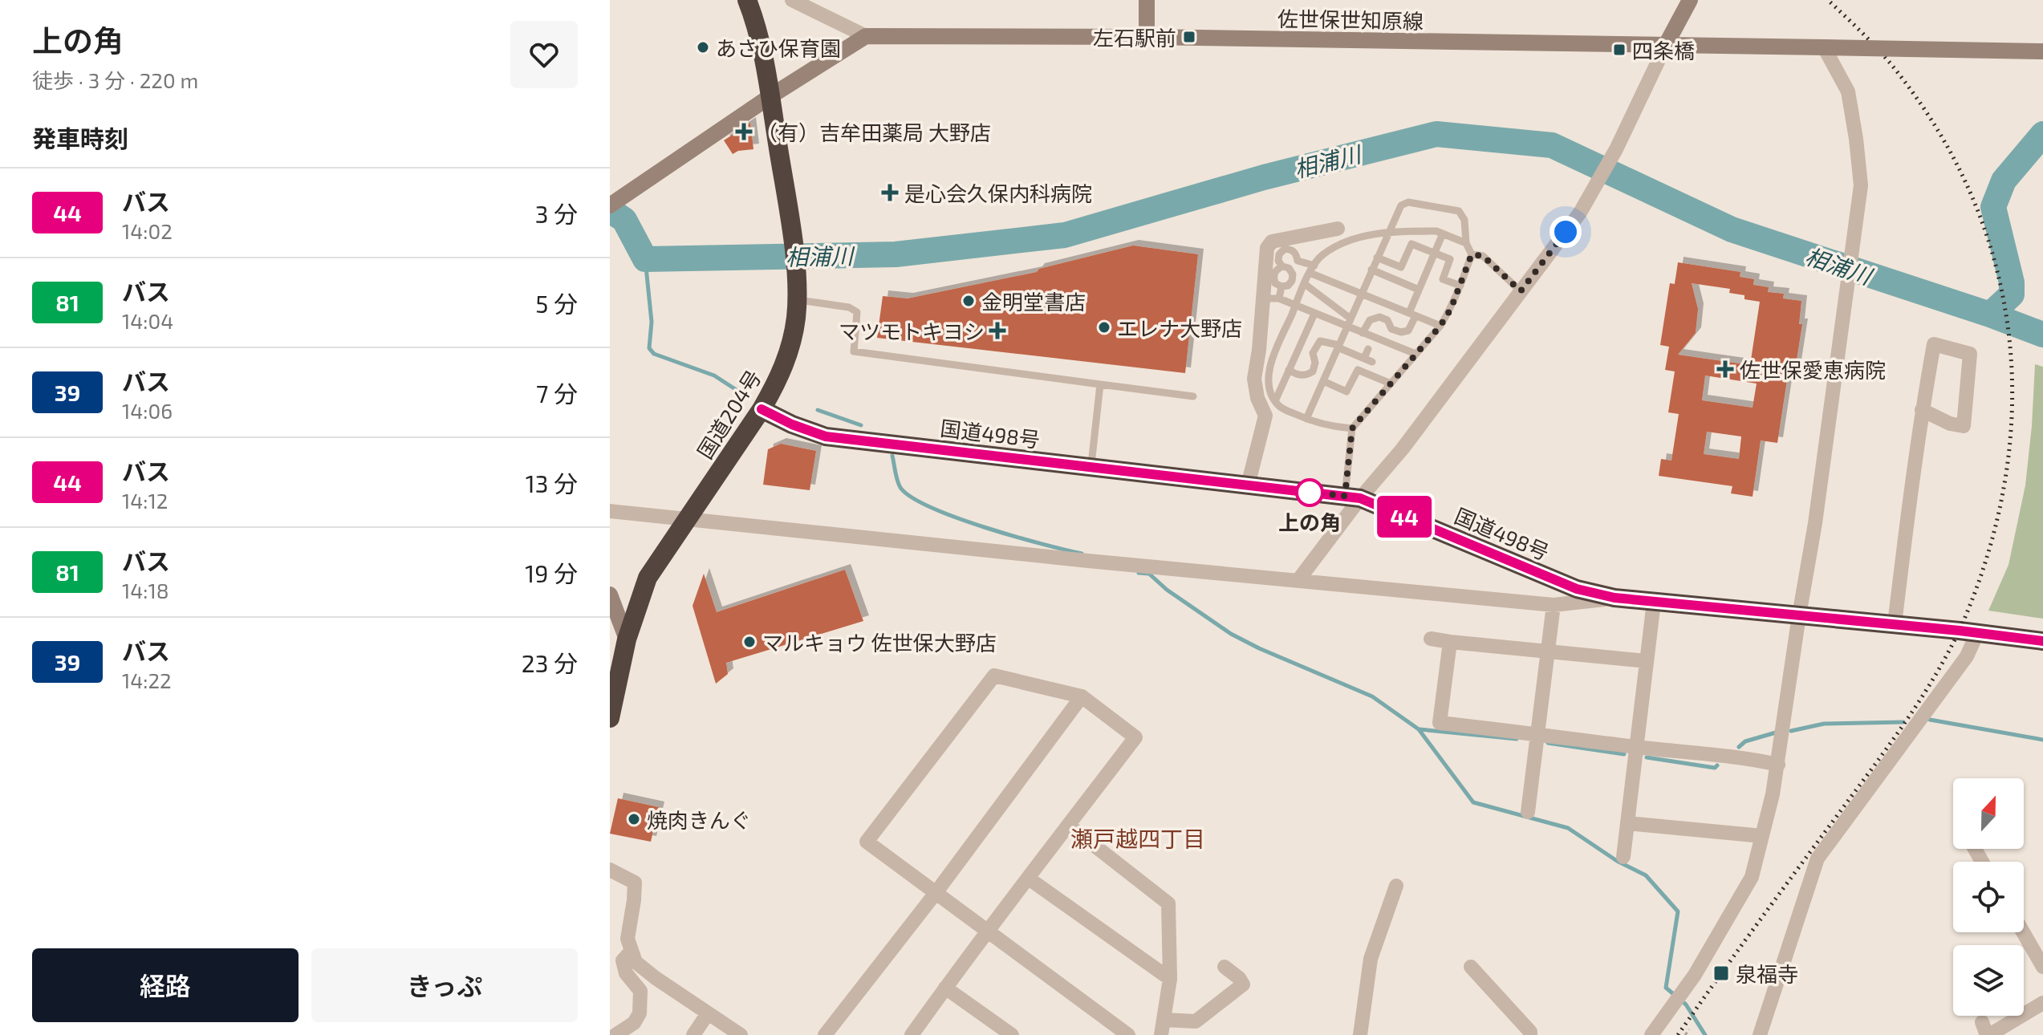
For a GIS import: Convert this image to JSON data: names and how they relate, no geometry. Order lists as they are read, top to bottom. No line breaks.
{"streets":{"highway":["国道204号","国道498号"],"main road":["佐世保世知原線"]},"crossings":[["国道204号","国道498号"]],"districts":["瀬戸越四丁目"],"water":["相浦川"],"places":{"transit":["左石駅前","四条橋","泉福寺"],"other":["あさひ保育園","金明堂書店","エレナ大野店","上の角","マルキョウ 佐世保大野店","焼肉きんぐ"],"health":["（有）吉牟田薬局 大野店","是心会久保内科病院","マツモトキヨシ","佐世保愛恵病院"]},"lines":["bus line 44"],"north":"top","page":{"heading":[["上の角","徒歩 · 3 分 · 220 m"],"発車時刻"],"on_map":"44","list":[{"mark":"44","name":"バス","note":"14:02","value":"3 分"},{"mark":"81","name":"バス","note":"14:04","value":"5 分"},{"mark":"39","name":"バス","note":"14:06","value":"7 分"},{"mark":"44","name":"バス","note":"14:12","value":"13 分"},{"mark":"81","name":"バス","note":"14:18","value":"19 分"},{"mark":"39","name":"バス","note":"14:22","value":"23 分"}],"buttons":["経路","きっぷ"]}}
